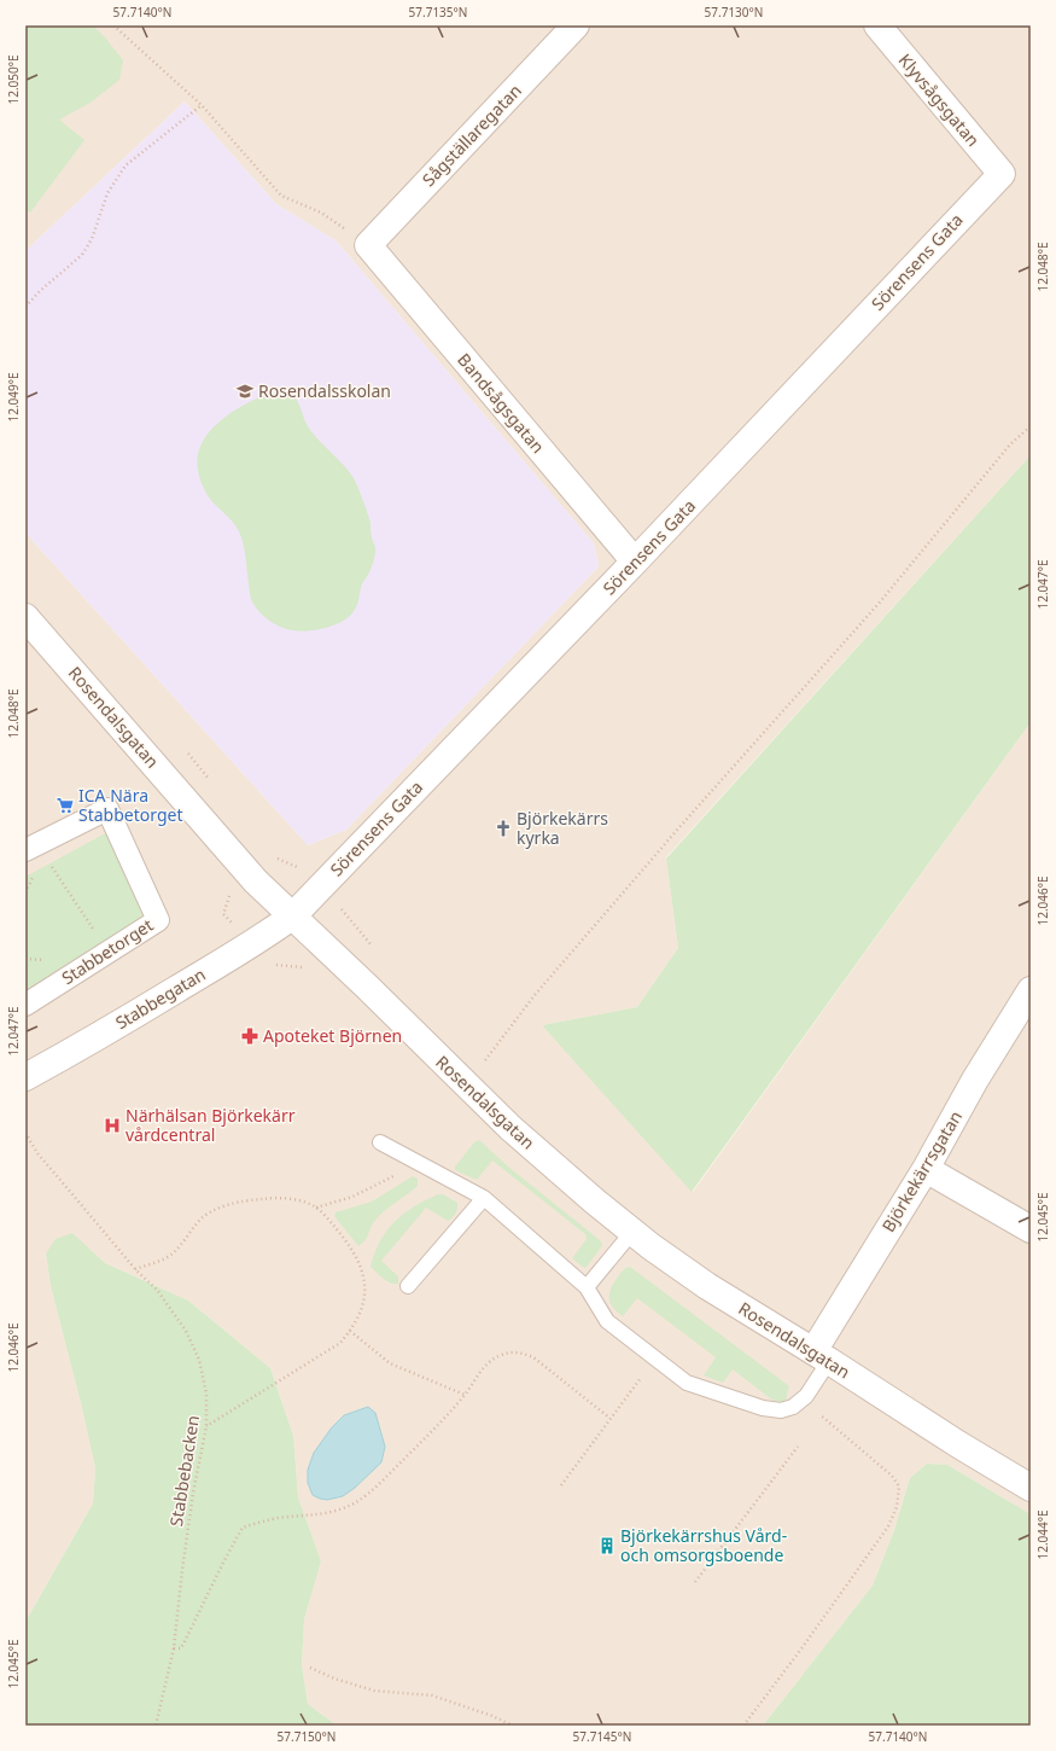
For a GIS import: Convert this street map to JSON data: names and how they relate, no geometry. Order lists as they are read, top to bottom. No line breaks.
{"streets":{"street":["Klyvsågsgatan","Sågställaregatan","Sörensens Gata","Bandsågsgatan","Rosendalsgatan","Stabbetorget","Stabbegatan","Björkekärrsgatan"],"path":["Stabbebacken"]},"crossings":[["Klyvsågsgatan","Sörensens Gata"],["Sågställaregatan","Bandsågsgatan"],["Sörensens Gata","Bandsågsgatan"],["Sörensens Gata","Rosendalsgatan"],["Sörensens Gata","Stabbegatan"],["Rosendalsgatan","Stabbegatan"],["Rosendalsgatan","Björkekärrsgatan"]],"places":{"school or university":["Rosendalsskolan"],"supermarket":["ICA Nära Stabbetorget"],"church":["Björkekärrs kyrka"],"pharmacy":["Apoteket Björnen"],"hospital":["Närhälsan Björkekärr vårdcentral"],"building":["Björkekärrshus Vård- och omsorgsboende"]},"coordinates":["57.7140°N","57.7135°N","57.7130°N","12.050°E","12.048°E","12.049°E","12.047°E","12.046°E","12.045°E","12.044°E","57.7150°N","57.7145°N"]}
